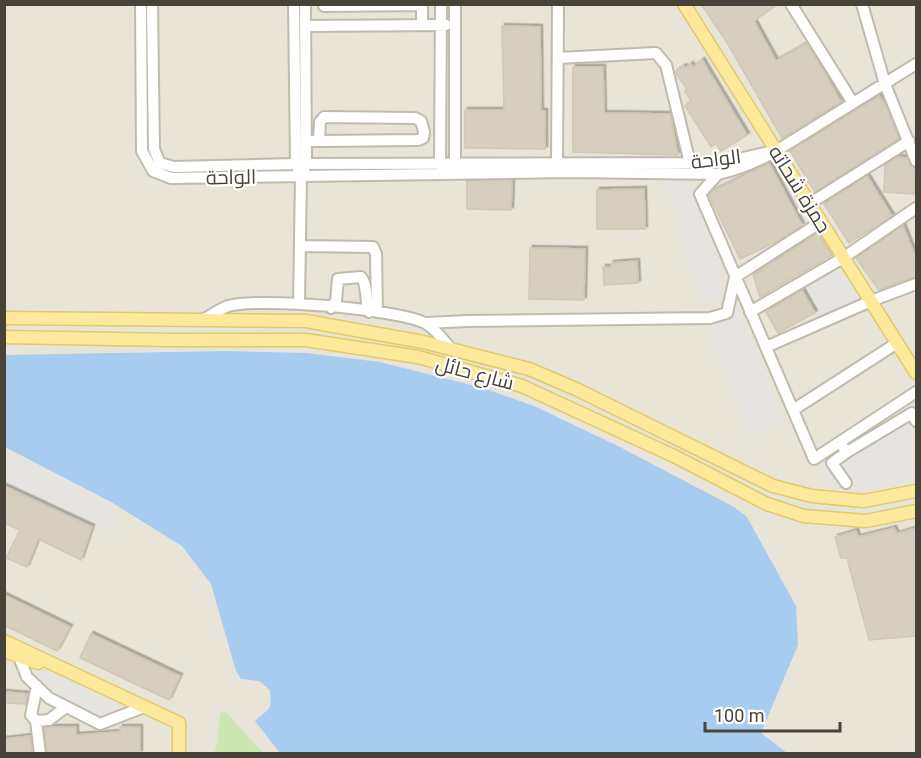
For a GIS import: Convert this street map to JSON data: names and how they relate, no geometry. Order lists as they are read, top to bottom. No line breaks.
{"streets":{"main road":["حمزة شحاته","شارع حائل"],"street":["الواحة"]},"crossings":[["الواحة","حمزة شحاته"]],"scale_bar":"100 m"}
